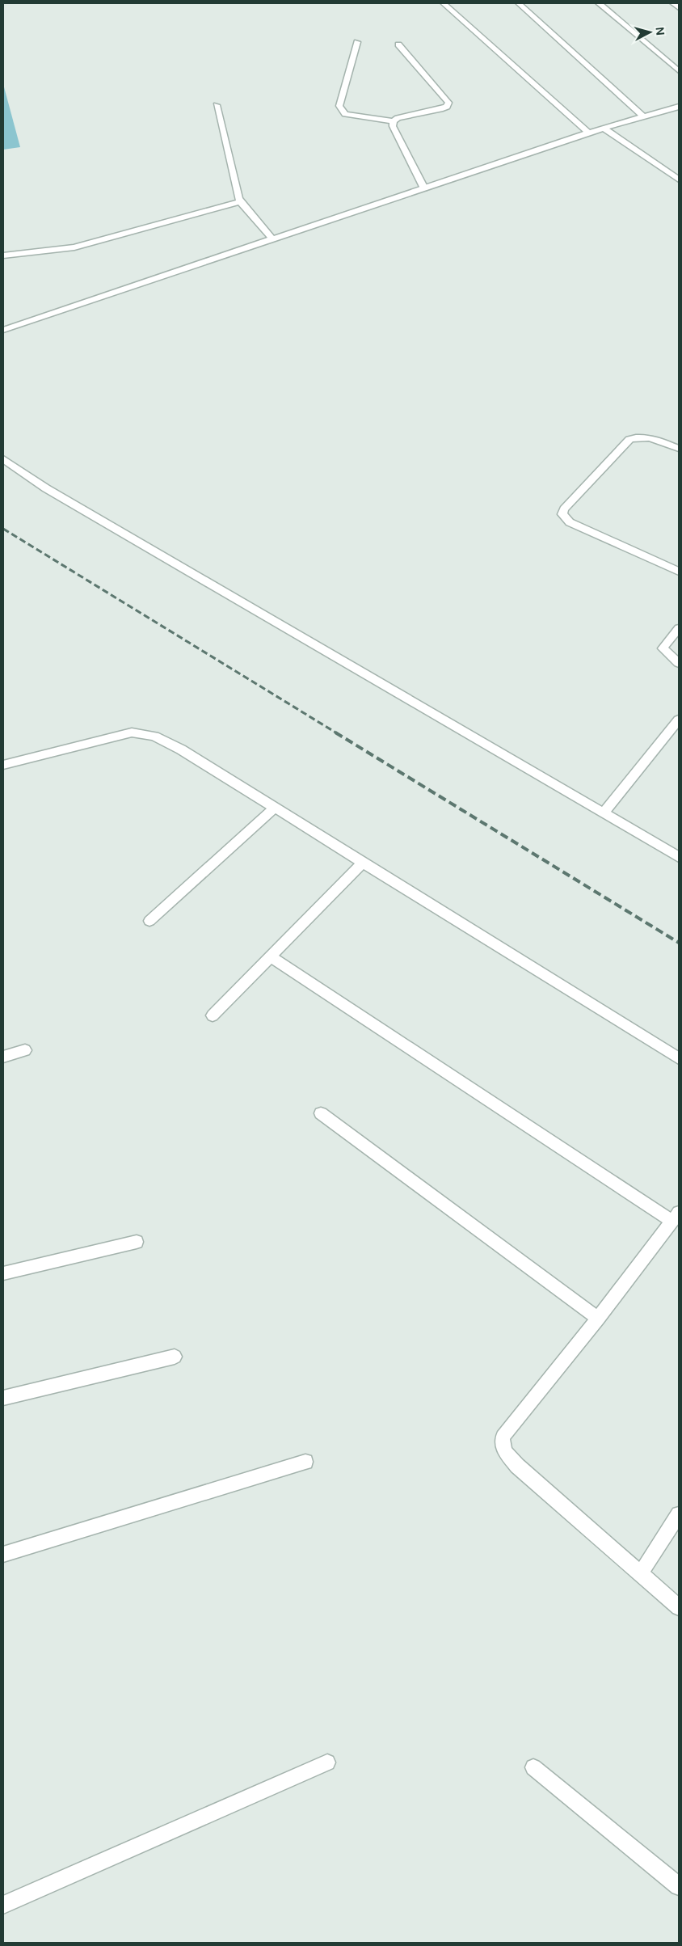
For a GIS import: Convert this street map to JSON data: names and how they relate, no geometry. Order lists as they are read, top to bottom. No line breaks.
{"north":"right"}
